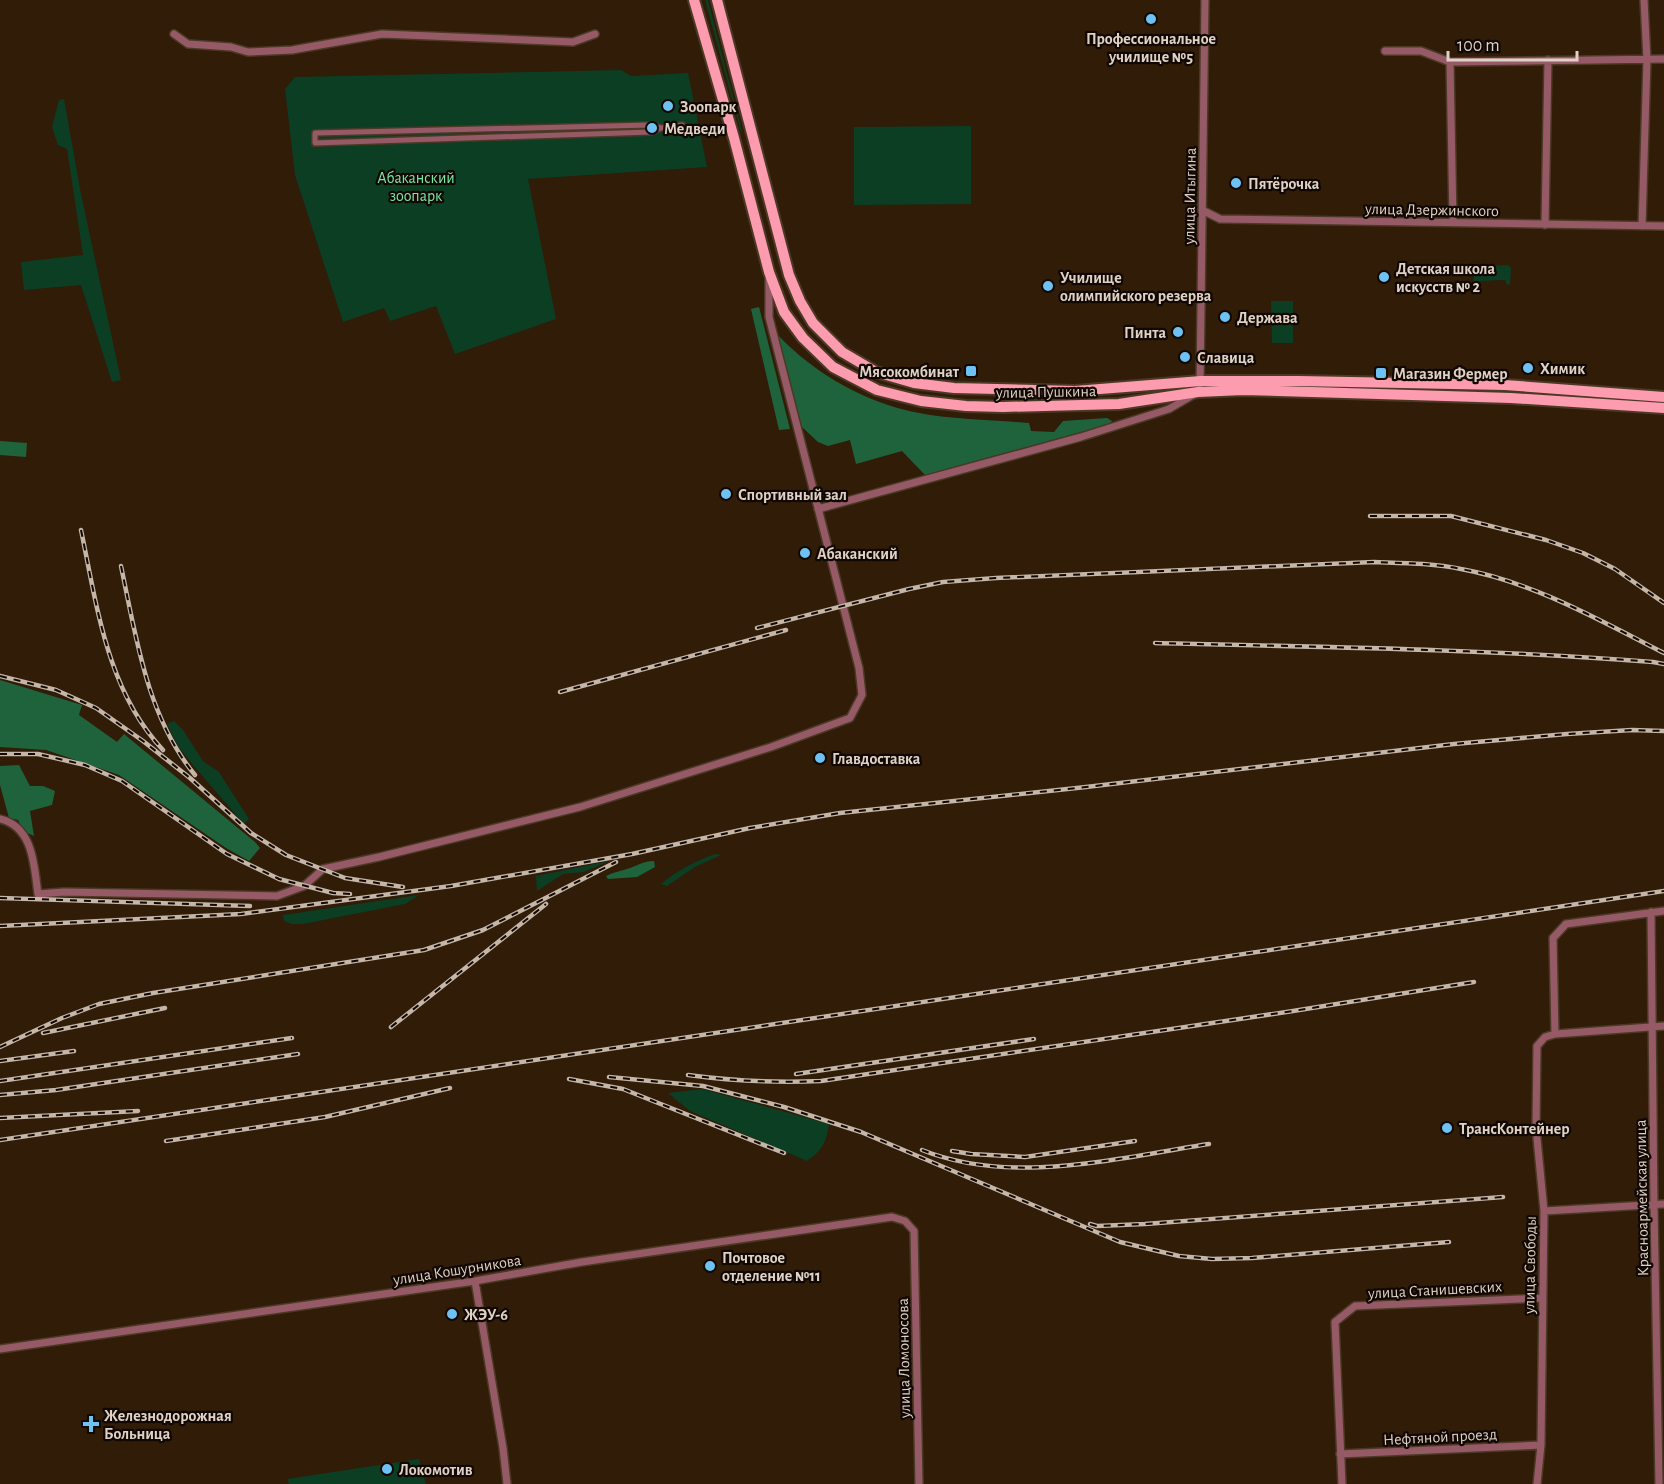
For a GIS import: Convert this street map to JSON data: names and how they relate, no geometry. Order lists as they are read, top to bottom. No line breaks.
{"streets":{"main road":["улица Пушкина"],"street":["улица Итыгина","улица Дзержинского","Красноармейская улица","улица Свободы","улица Кошурникова","улица Станишевских","улица Ломоносова","Нефтяной проезд"]},"crossings":[["улица Итыгина","улица Дзержинского"],["улица Итыгина","улица Пушкина"],["улица Свободы","улица Станишевских"],["улица Свободы","Нефтяной проезд"],["улица Кошурникова","улица Ломоносова"],["улица Станишевских","Нефтяной проезд"]],"parks":["Абаканский зоопарк"],"places":{"other":["Профессиональное училище №5","Зоопарк","Медведи","Пятёрочка","Детская школа искусств № 2","Училище олимпийского резерва","Держава","Пинта","Славица","Химик","Спортивный зал","Абаканский","Главдоставка","ТрансКонтейнер","Почтовое отделение №11","ЖЭУ-6","Локомотив"],"transit":["Мясокомбинат","Магазин Фермер"],"health":["Железнодорожная Больница"]},"scale_bar":"100 m"}
